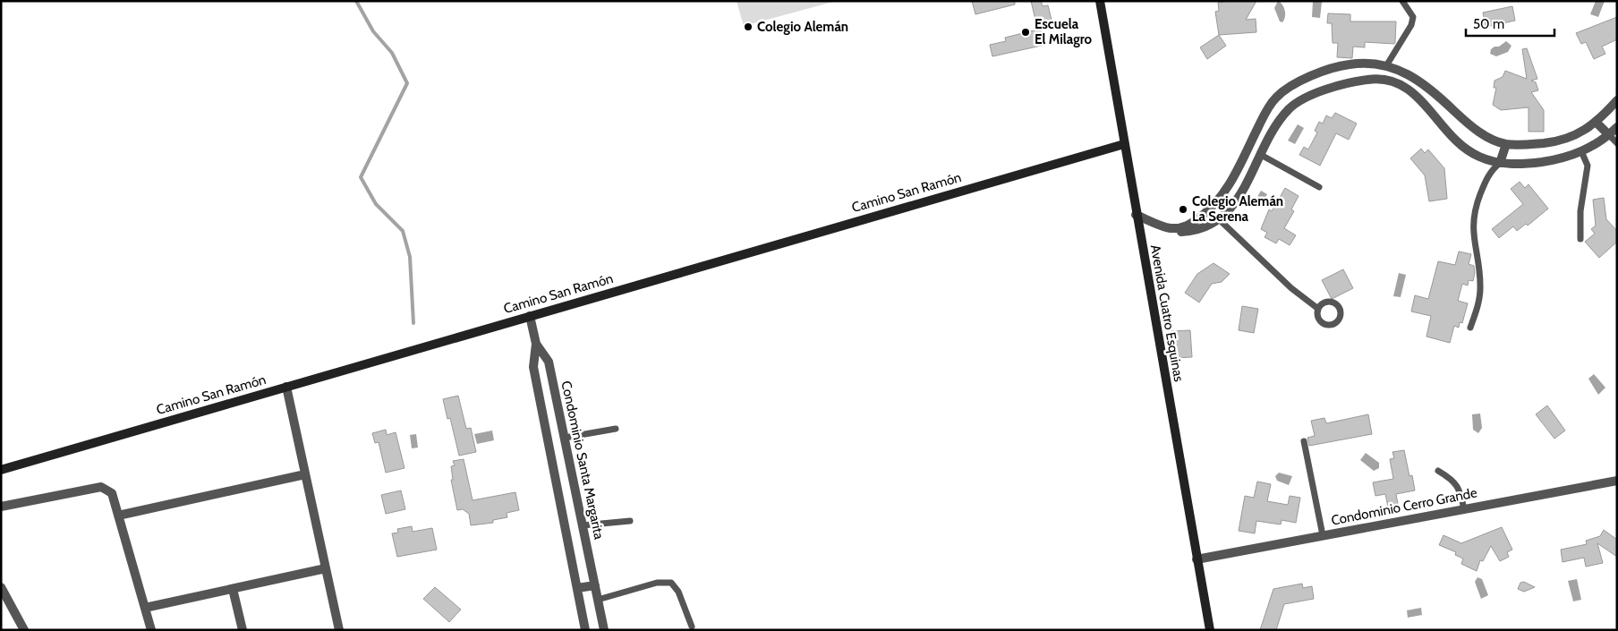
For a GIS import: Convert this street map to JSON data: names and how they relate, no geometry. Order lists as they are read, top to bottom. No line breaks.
{"streets":{"main road":["Camino San Ramón","Avenida Cuatro Esquinas"],"street":["Condominio Santa Margarita","Condominio Cerro Grande"]},"crossings":[["Camino San Ramón","Avenida Cuatro Esquinas"],["Camino San Ramón","Condominio Santa Margarita"],["Avenida Cuatro Esquinas","Condominio Cerro Grande"]],"places":["Colegio Alemán","Escuela El Milagro","Colegio Alemán La Serena"],"scale_bar":"50 m"}
